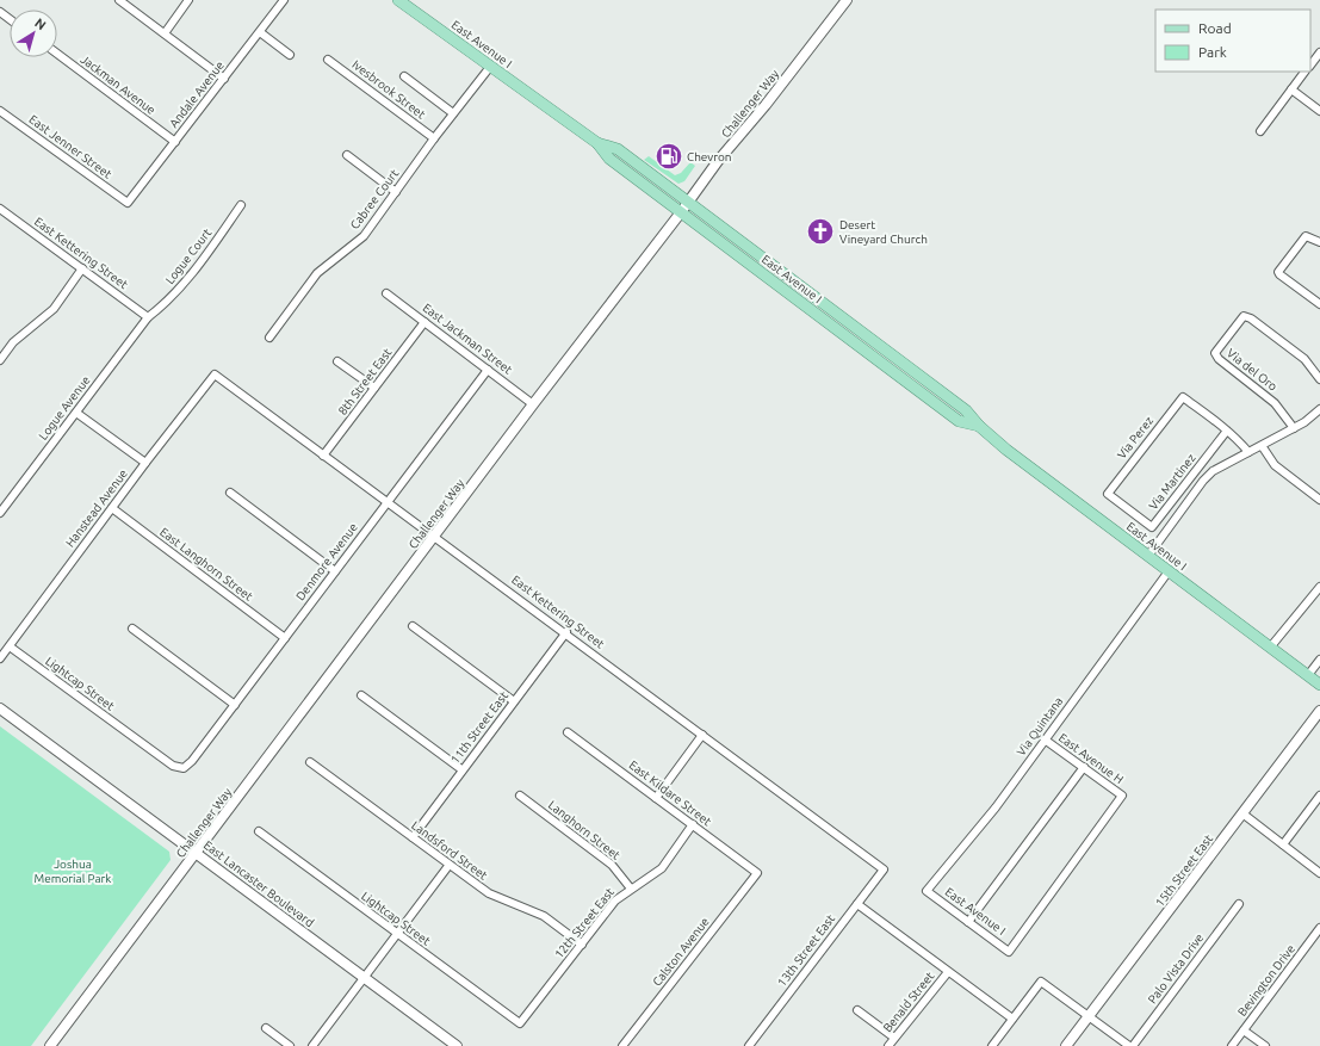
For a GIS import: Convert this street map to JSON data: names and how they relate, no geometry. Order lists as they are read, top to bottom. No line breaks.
{"streets":{"main road":["East Avenue I","Challenger Way","15th Street East","East Lancaster Boulevard"],"street":["Jackman Avenue","Ivesbrook Street","Andale Avenue","East Jenner Street","Cabree Court","East Kettering Street","Logue Court","East Jackman Street","Via del Oro","8th Street East","Logue Avenue","Via Perez","Via Martinez","Hanstead Avenue","Denmore Avenue","East Langhorn Street","Lightcap Street","Via Quintana","11th Street East","East Avenue H","East Kildare Street","Langhorn Street","Landsford Street","12th Street East","13th Street East","Calston Avenue","Palo Vista Drive","Bevington Drive","Benald Street"]},"crossings":[["East Avenue I","Challenger Way"],["East Avenue I","Cabree Court"],["East Avenue I","Via Quintana"],["East Avenue I","East Avenue H"],["Jackman Avenue","Andale Avenue"],["Ivesbrook Street","Cabree Court"],["Andale Avenue","East Jenner Street"],["Challenger Way","East Kettering Street"],["Challenger Way","East Jackman Street"],["Challenger Way","East Lancaster Boulevard"],["East Kettering Street","Logue Court"],["East Kettering Street","8th Street East"],["East Kettering Street","Logue Avenue"],["East Kettering Street","Hanstead Avenue"],["East Kettering Street","Denmore Avenue"],["East Kettering Street","11th Street East"],["East Kettering Street","13th Street East"],["Logue Court","Logue Avenue"],["East Jackman Street","8th Street East"],["East Jackman Street","Denmore Avenue"],["Via Perez","Via Martinez"],["Hanstead Avenue","East Langhorn Street"],["Hanstead Avenue","Lightcap Street"],["Denmore Avenue","East Langhorn Street"],["Denmore Avenue","Lightcap Street"],["Lightcap Street","12th Street East"],["Via Quintana","East Avenue H"],["11th Street East","Landsford Street"],["East Kildare Street","12th Street East"],["East Kildare Street","Calston Avenue"],["Langhorn Street","12th Street East"],["Landsford Street","12th Street East"]],"parks":["Joshua Memorial Park"],"places":{"fuel station":["Chevron"],"church":["Desert Vineyard Church"]},"legend":["Road","Park"],"north":"top right"}
